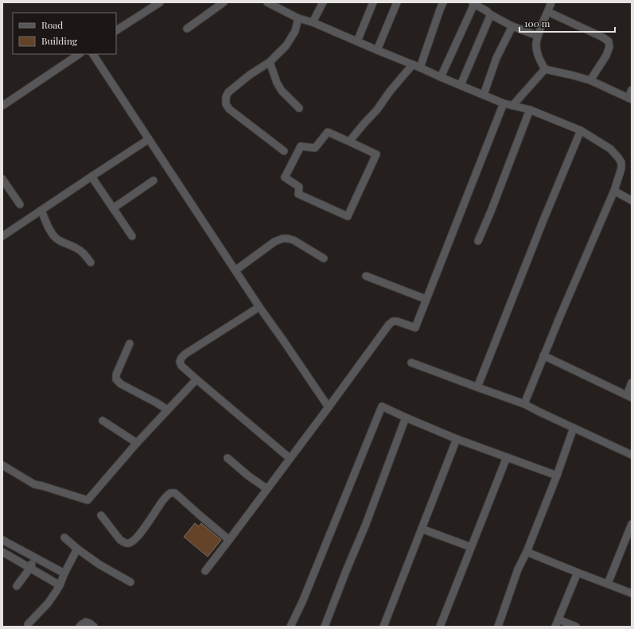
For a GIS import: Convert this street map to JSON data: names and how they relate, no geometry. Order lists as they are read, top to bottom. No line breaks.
{"legend":["Road","Building"],"scale_bar":"100 m"}
